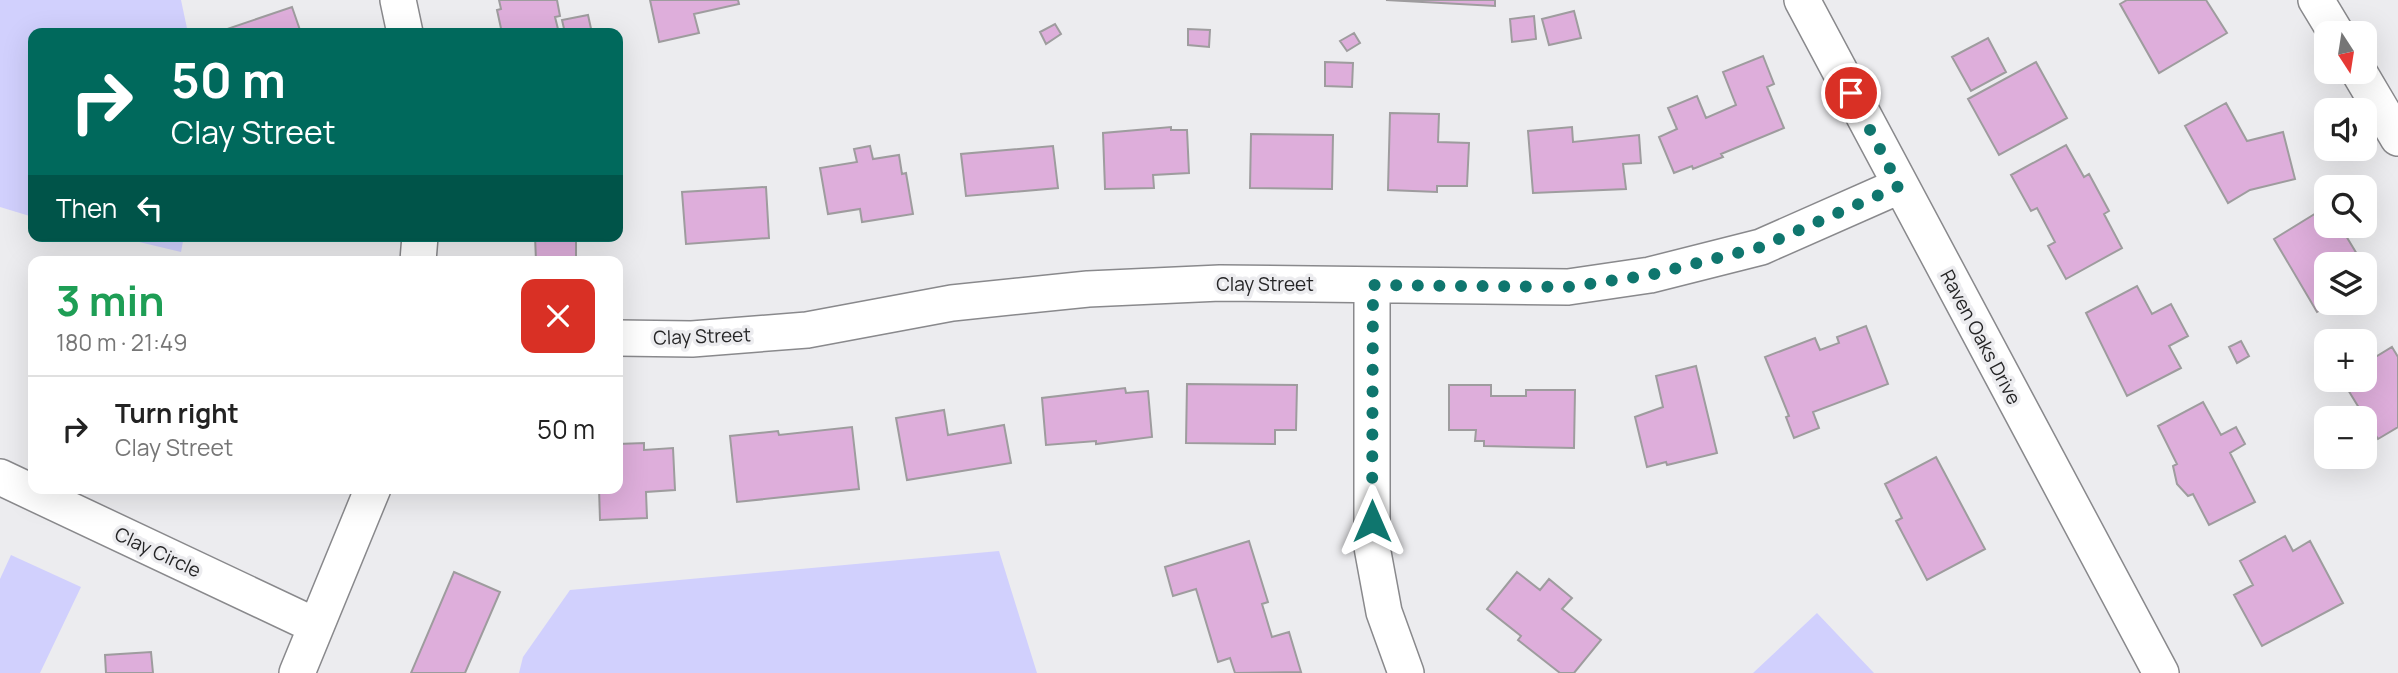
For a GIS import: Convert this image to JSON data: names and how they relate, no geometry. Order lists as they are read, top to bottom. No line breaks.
{"streets":{"street":["Clay Street","Raven Oaks Drive","Clay Circle"]},"crossings":[["Clay Street","Raven Oaks Drive"]],"north":"bottom","page":{"map_buttons":["+","−"],"turn":["50 m","Clay Street"],"then":"Then","heading":["3 min","180 m · 21:49"],"list":[{"name":"Turn right","note":"Clay Street","value":"50 m"}]}}
